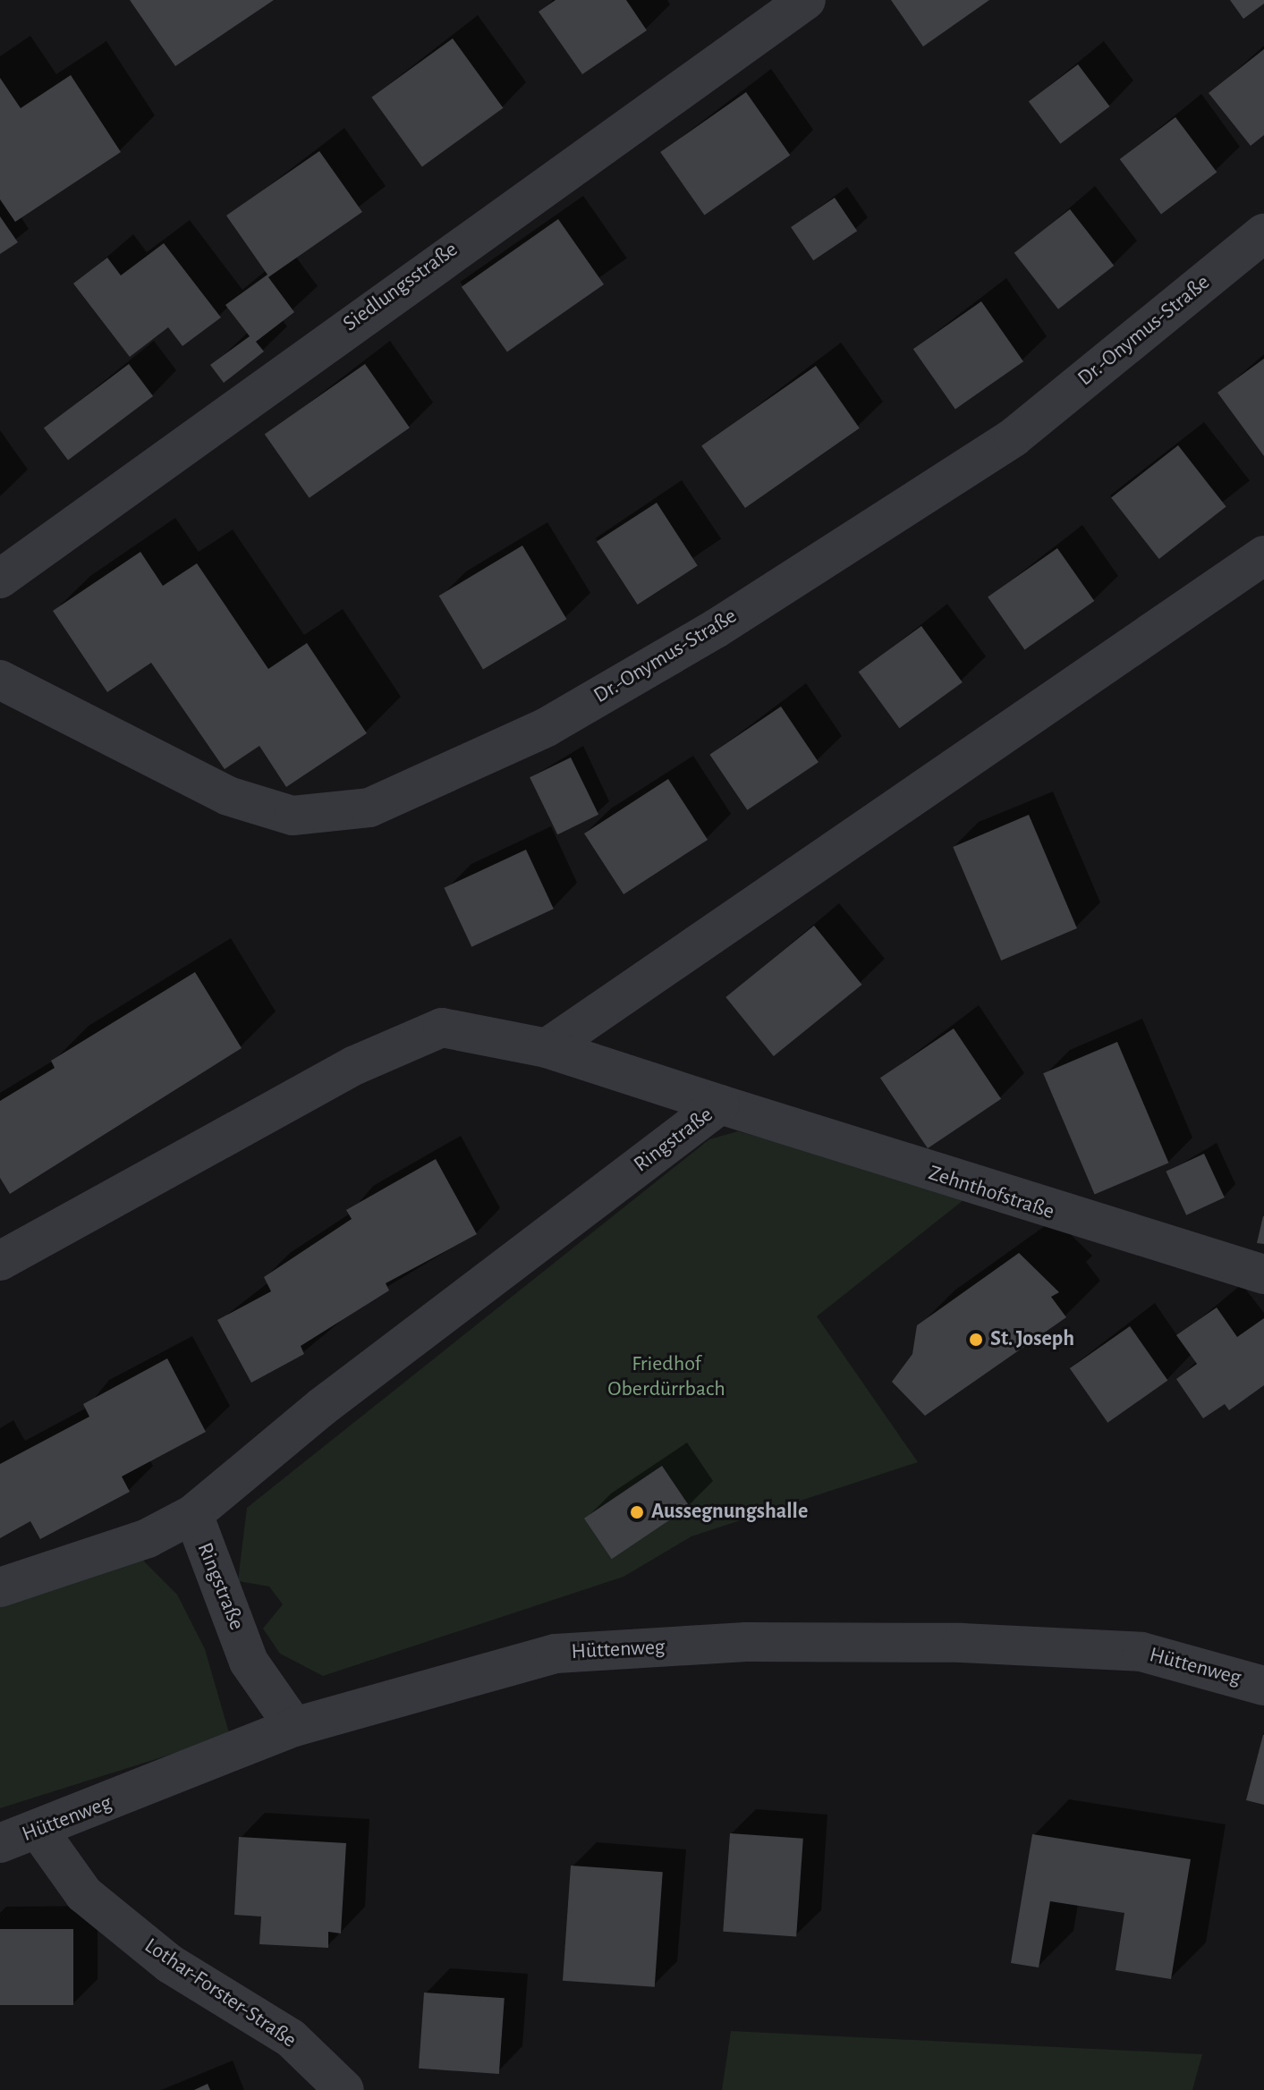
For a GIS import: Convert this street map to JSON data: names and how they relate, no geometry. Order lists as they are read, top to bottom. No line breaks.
{"streets":{"street":["Siedlungsstraße","Dr.-Onymus-Straße","Ringstraße","Zehnthofstraße","Hüttenweg","Lothar-Forster-Straße"]},"crossings":[["Ringstraße","Zehnthofstraße"],["Ringstraße","Hüttenweg"],["Hüttenweg","Lothar-Forster-Straße"]],"parks":["Friedhof Oberdürrbach"],"places":["St. Joseph","Aussegnungshalle"]}
